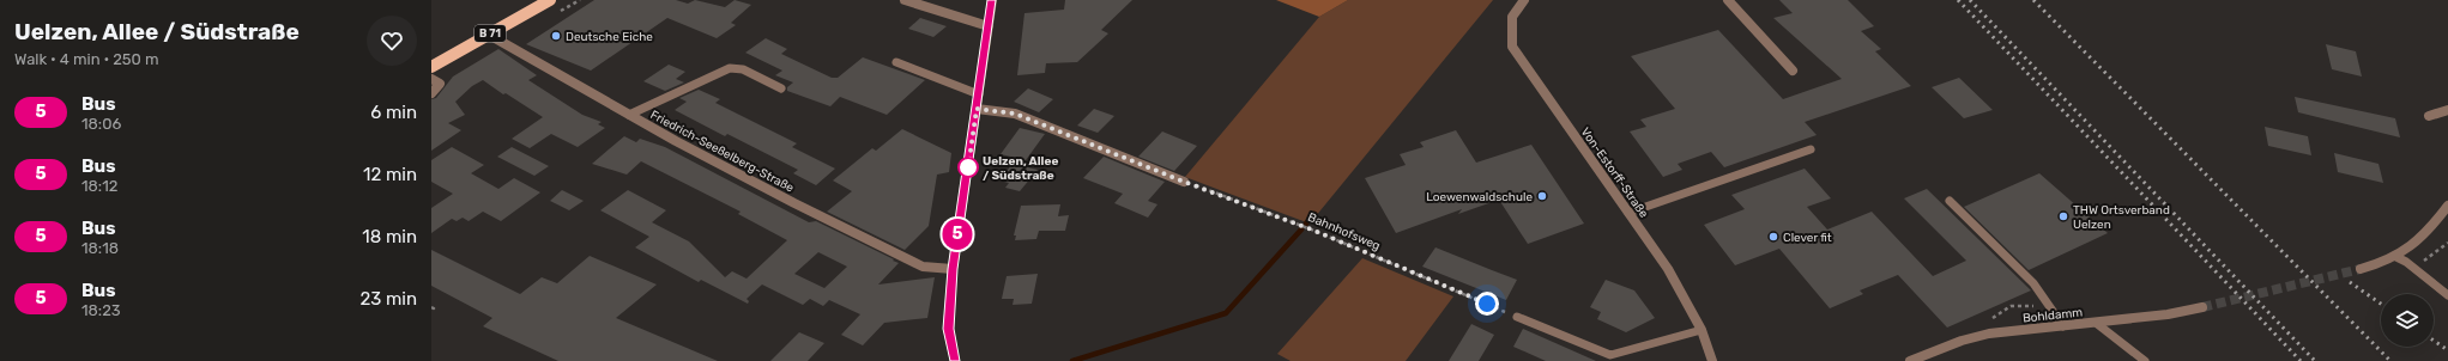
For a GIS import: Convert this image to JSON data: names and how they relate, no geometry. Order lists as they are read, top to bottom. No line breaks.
{"streets":{"main road":["B 71"],"street":["Friedrich-Seeßelberg-Straße","Von-Estorff-Straße","Bohldamm"],"path":["Bahnhofsweg"]},"crossings":[["B 71","Friedrich-Seeßelberg-Straße"]],"places":["Deutsche Eiche","Uelzen, Allee / Südstraße","Loewenwaldschule","THW Ortsverband Uelzen","Clever fit"],"lines":["bus line 5"],"page":{"heading":["Uelzen, Allee / Südstraße","Walk · 4 min · 250 m"],"on_map":"5","list":[{"mark":"5","name":"Bus","note":"18:06","value":"6 min"},{"mark":"5","name":"Bus","note":"18:12","value":"12 min"},{"mark":"5","name":"Bus","note":"18:18","value":"18 min"},{"mark":"5","name":"Bus","note":"18:23","value":"23 min"}]}}
